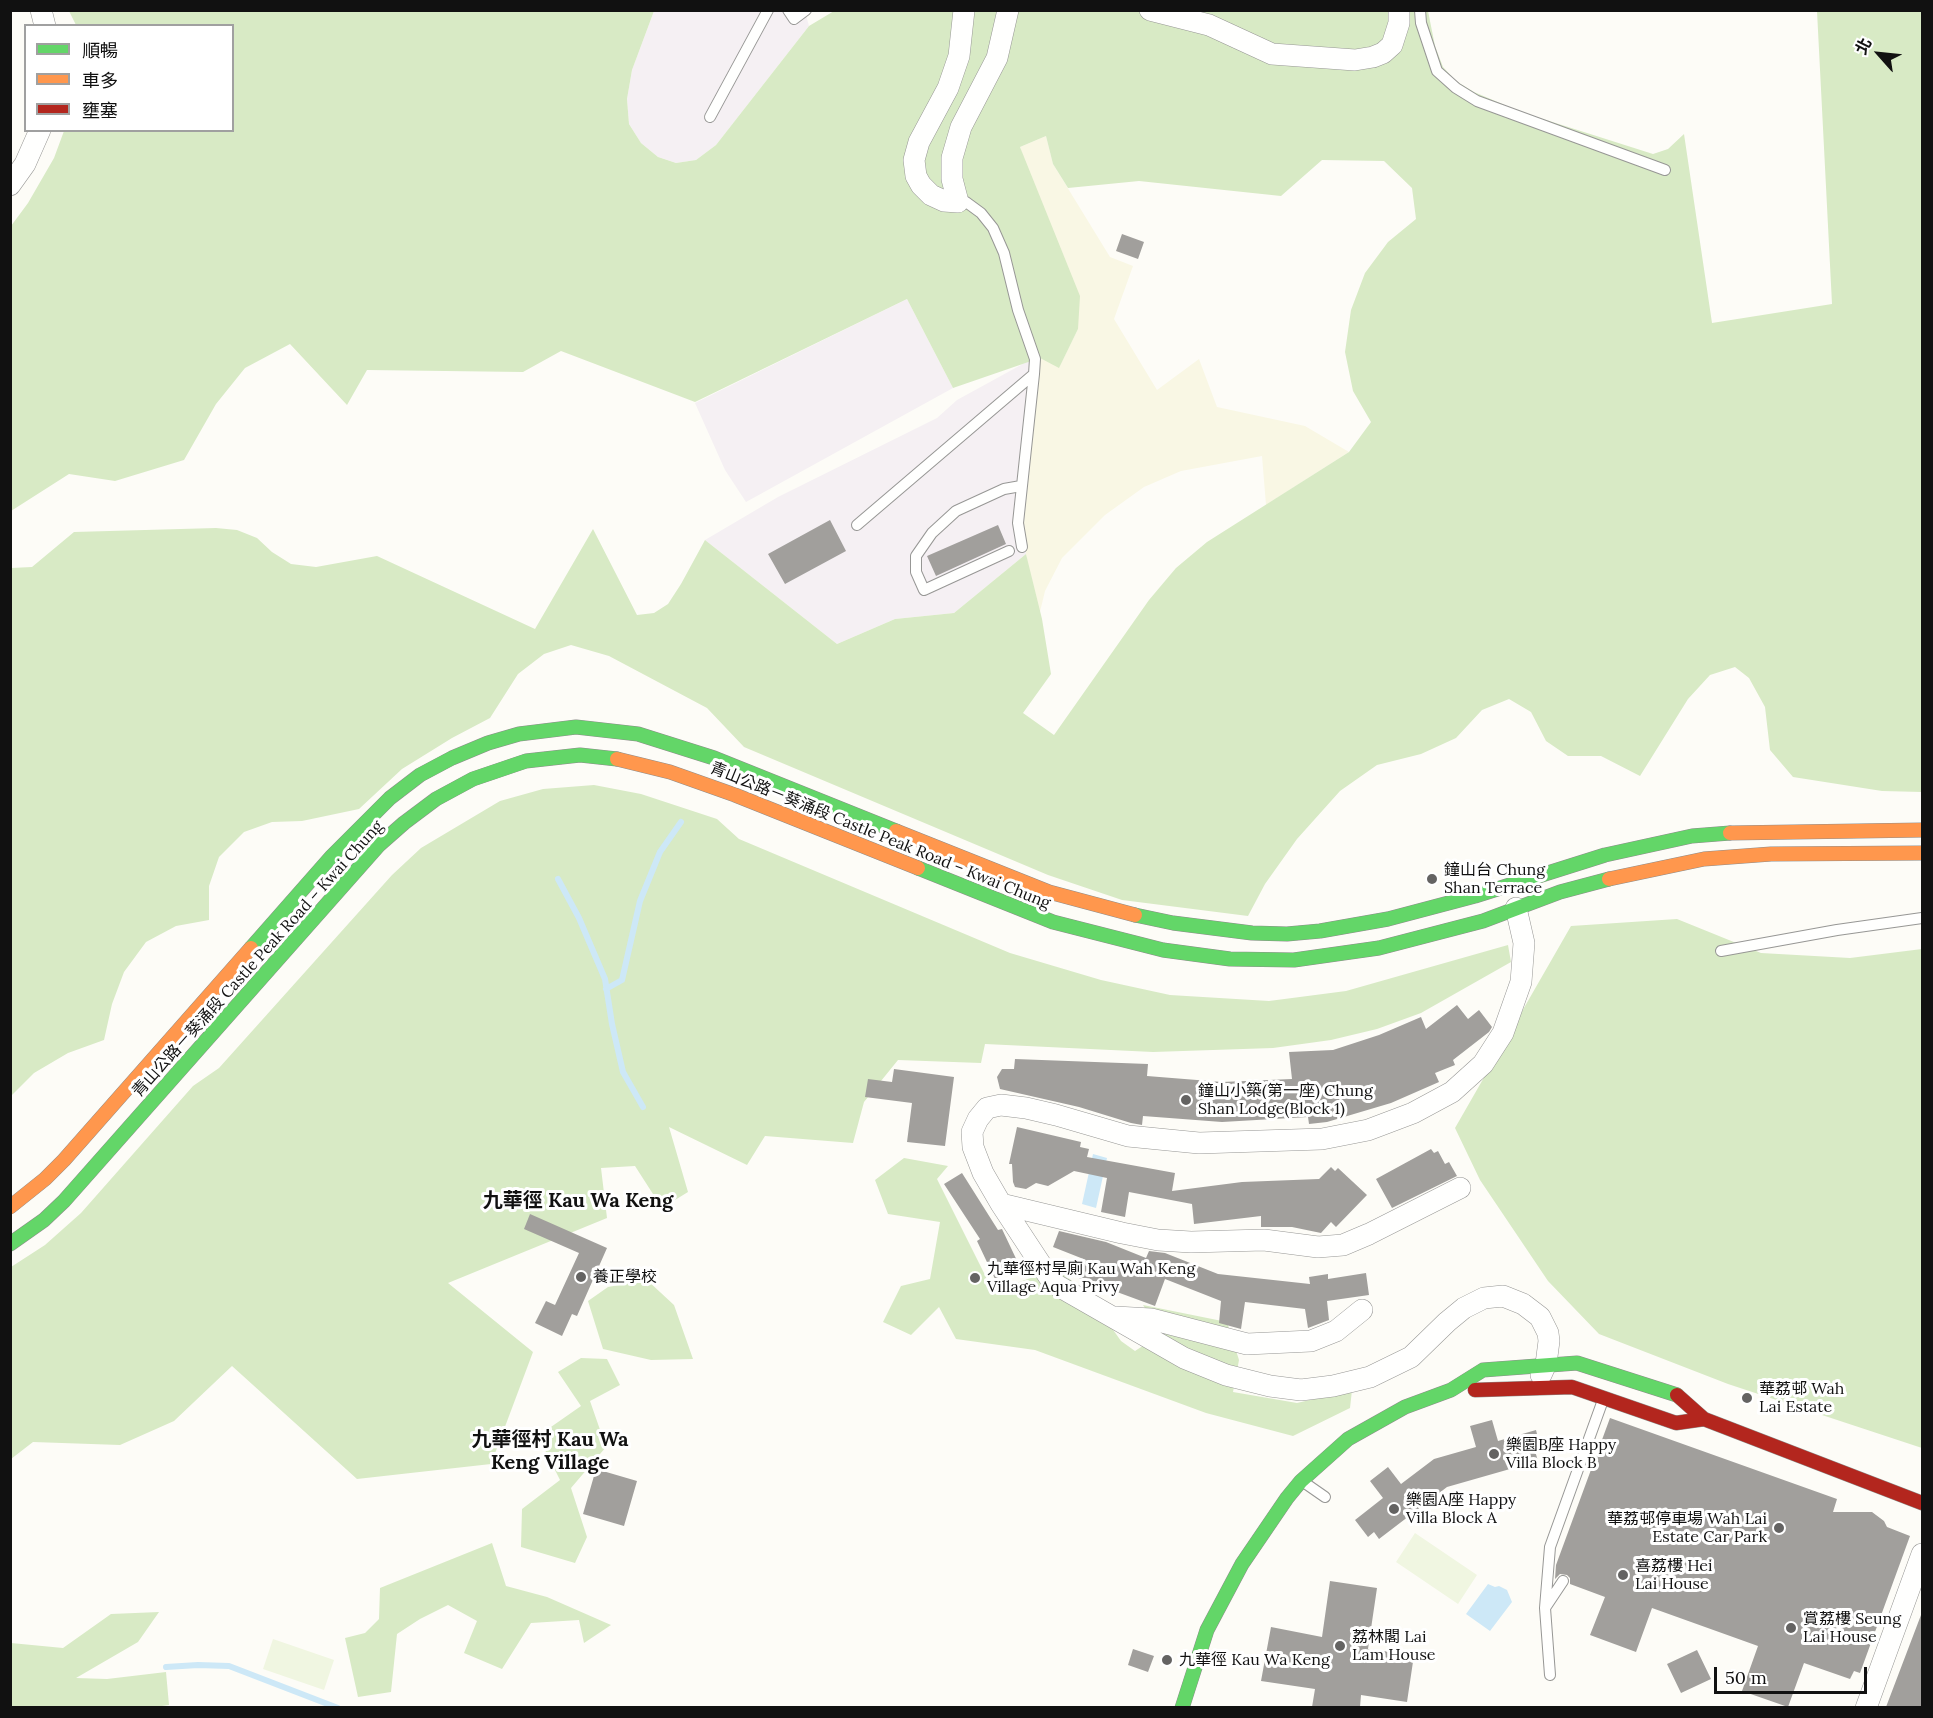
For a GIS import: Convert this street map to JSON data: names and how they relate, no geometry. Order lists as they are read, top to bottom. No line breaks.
{"streets":{"main road":["青山公路－葵涌段 Castle Peak Road – Kwai Chung"]},"districts":["九華徑 Kau Wa Keng","九華徑村 Kau Wa Keng Village"],"places":["鐘山台 Chung Shan Terrace","鐘山小築(第一座) Chung Shan Lodge(Block 1)","養正學校","九華徑村旱廁 Kau Wah Keng Village Aqua Privy","華荔邨 Wah Lai Estate","樂園B座 Happy Villa Block B","樂園A座 Happy Villa Block A","華荔邨停車場 Wah Lai Estate Car Park","喜荔樓 Hei Lai House","賞荔樓 Seung Lai House","荔林閣 Lai Lam House","九華徑 Kau Wa Keng"],"legend":["順暢","車多","壅塞"],"scale_bar":"50 m","north":"top left"}
